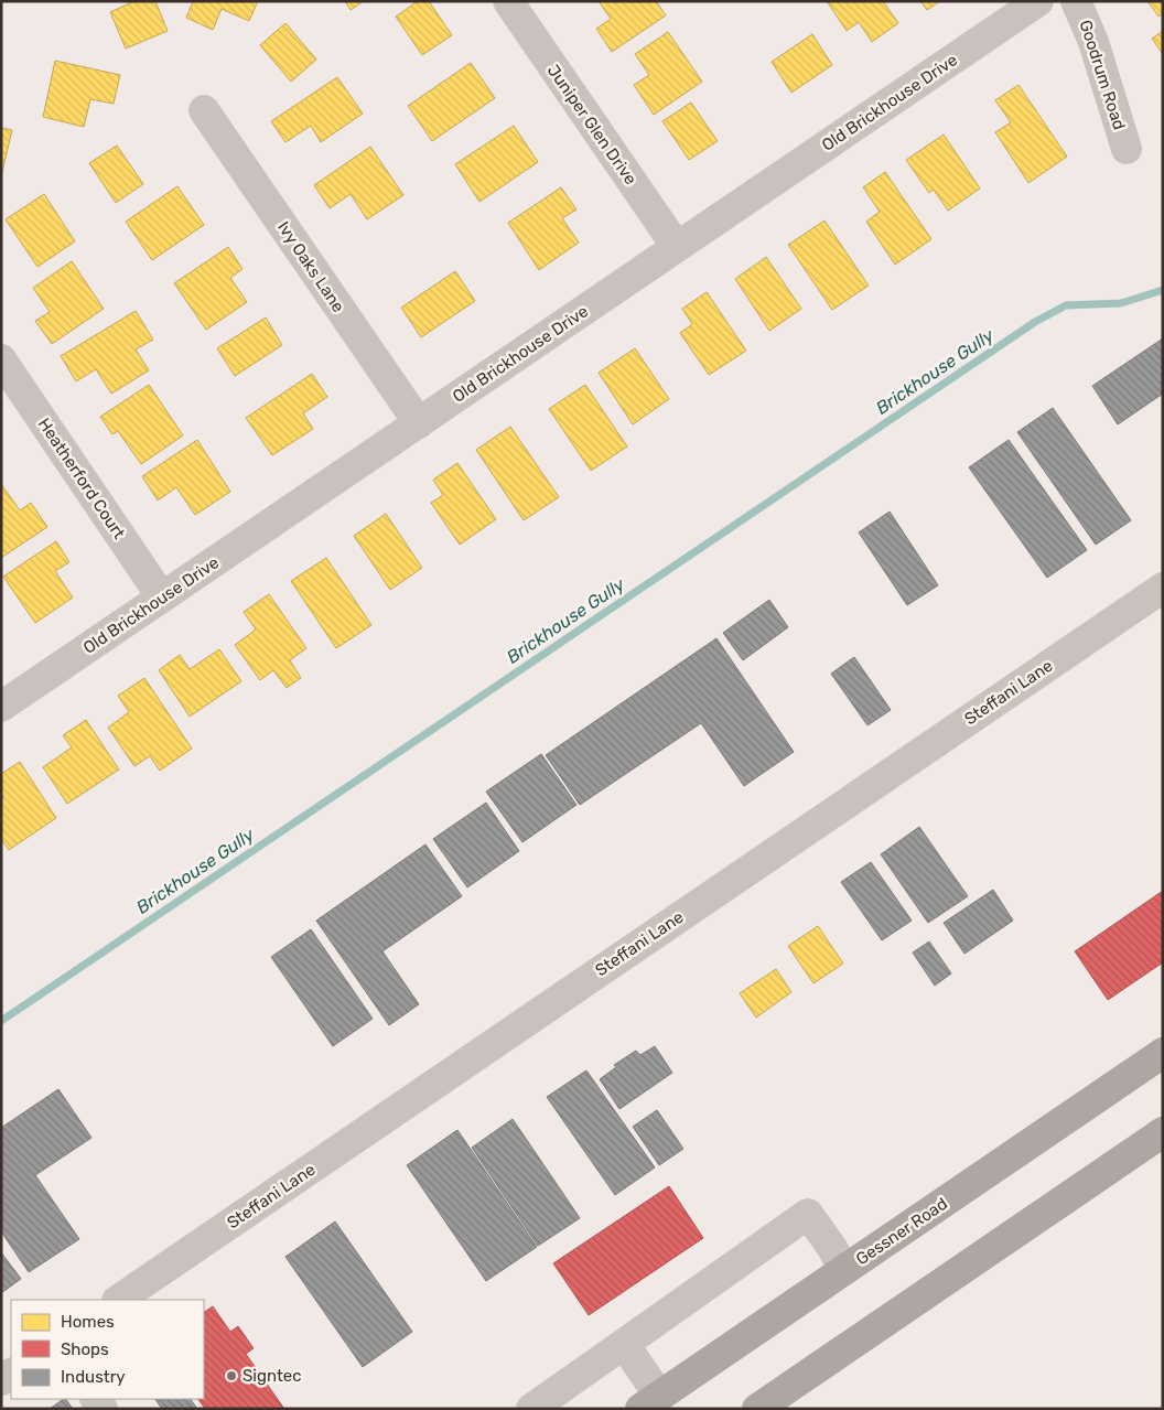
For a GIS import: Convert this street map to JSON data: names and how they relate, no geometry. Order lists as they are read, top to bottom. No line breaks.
{"streets":{"main road":["Gessner Road"],"street":["Goodrum Road","Old Brickhouse Drive","Juniper Glen Drive","Ivy Oaks Lane","Heatherford Court","Steffani Lane"]},"crossings":[["Old Brickhouse Drive","Juniper Glen Drive"],["Old Brickhouse Drive","Ivy Oaks Lane"],["Old Brickhouse Drive","Heatherford Court"]],"water":["Brickhouse Gully"],"places":["Signtec"],"legend":["Homes","Shops","Industry"]}
